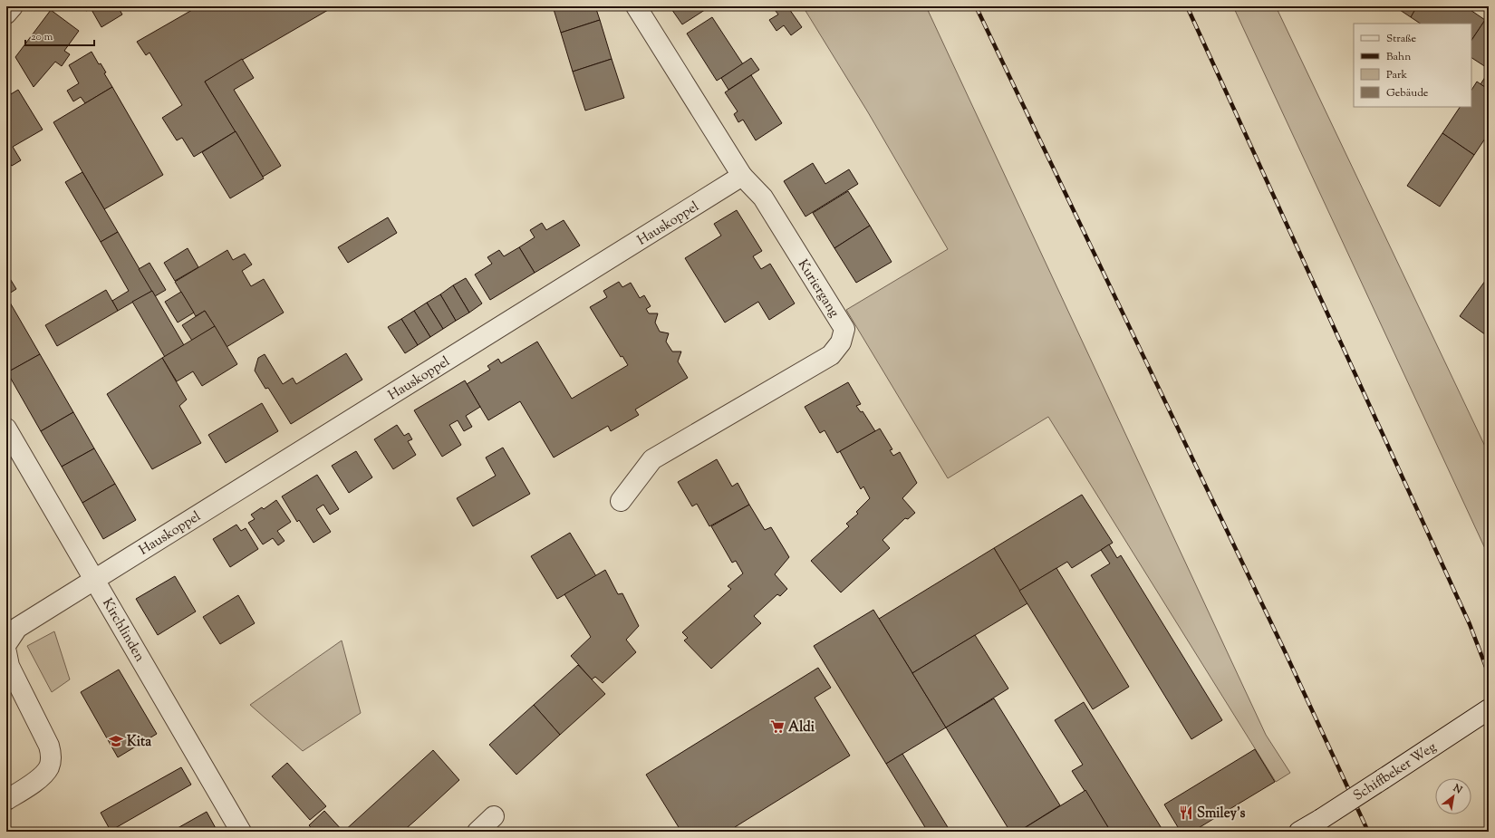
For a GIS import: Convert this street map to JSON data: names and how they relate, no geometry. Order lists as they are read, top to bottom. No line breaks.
{"streets":{"street":["Hauskoppel","Kuriergang","Kirchlinden","Schiffbeker Weg"]},"crossings":[["Hauskoppel","Kuriergang"],["Hauskoppel","Kirchlinden"]],"places":{"supermarket":["Aldi"],"school or university":["Kita"],"restaurant":["Smiley's"]},"legend":["Straße","Bahn","Park","Gebäude"],"scale_bar":"20 m","north":"top right"}
